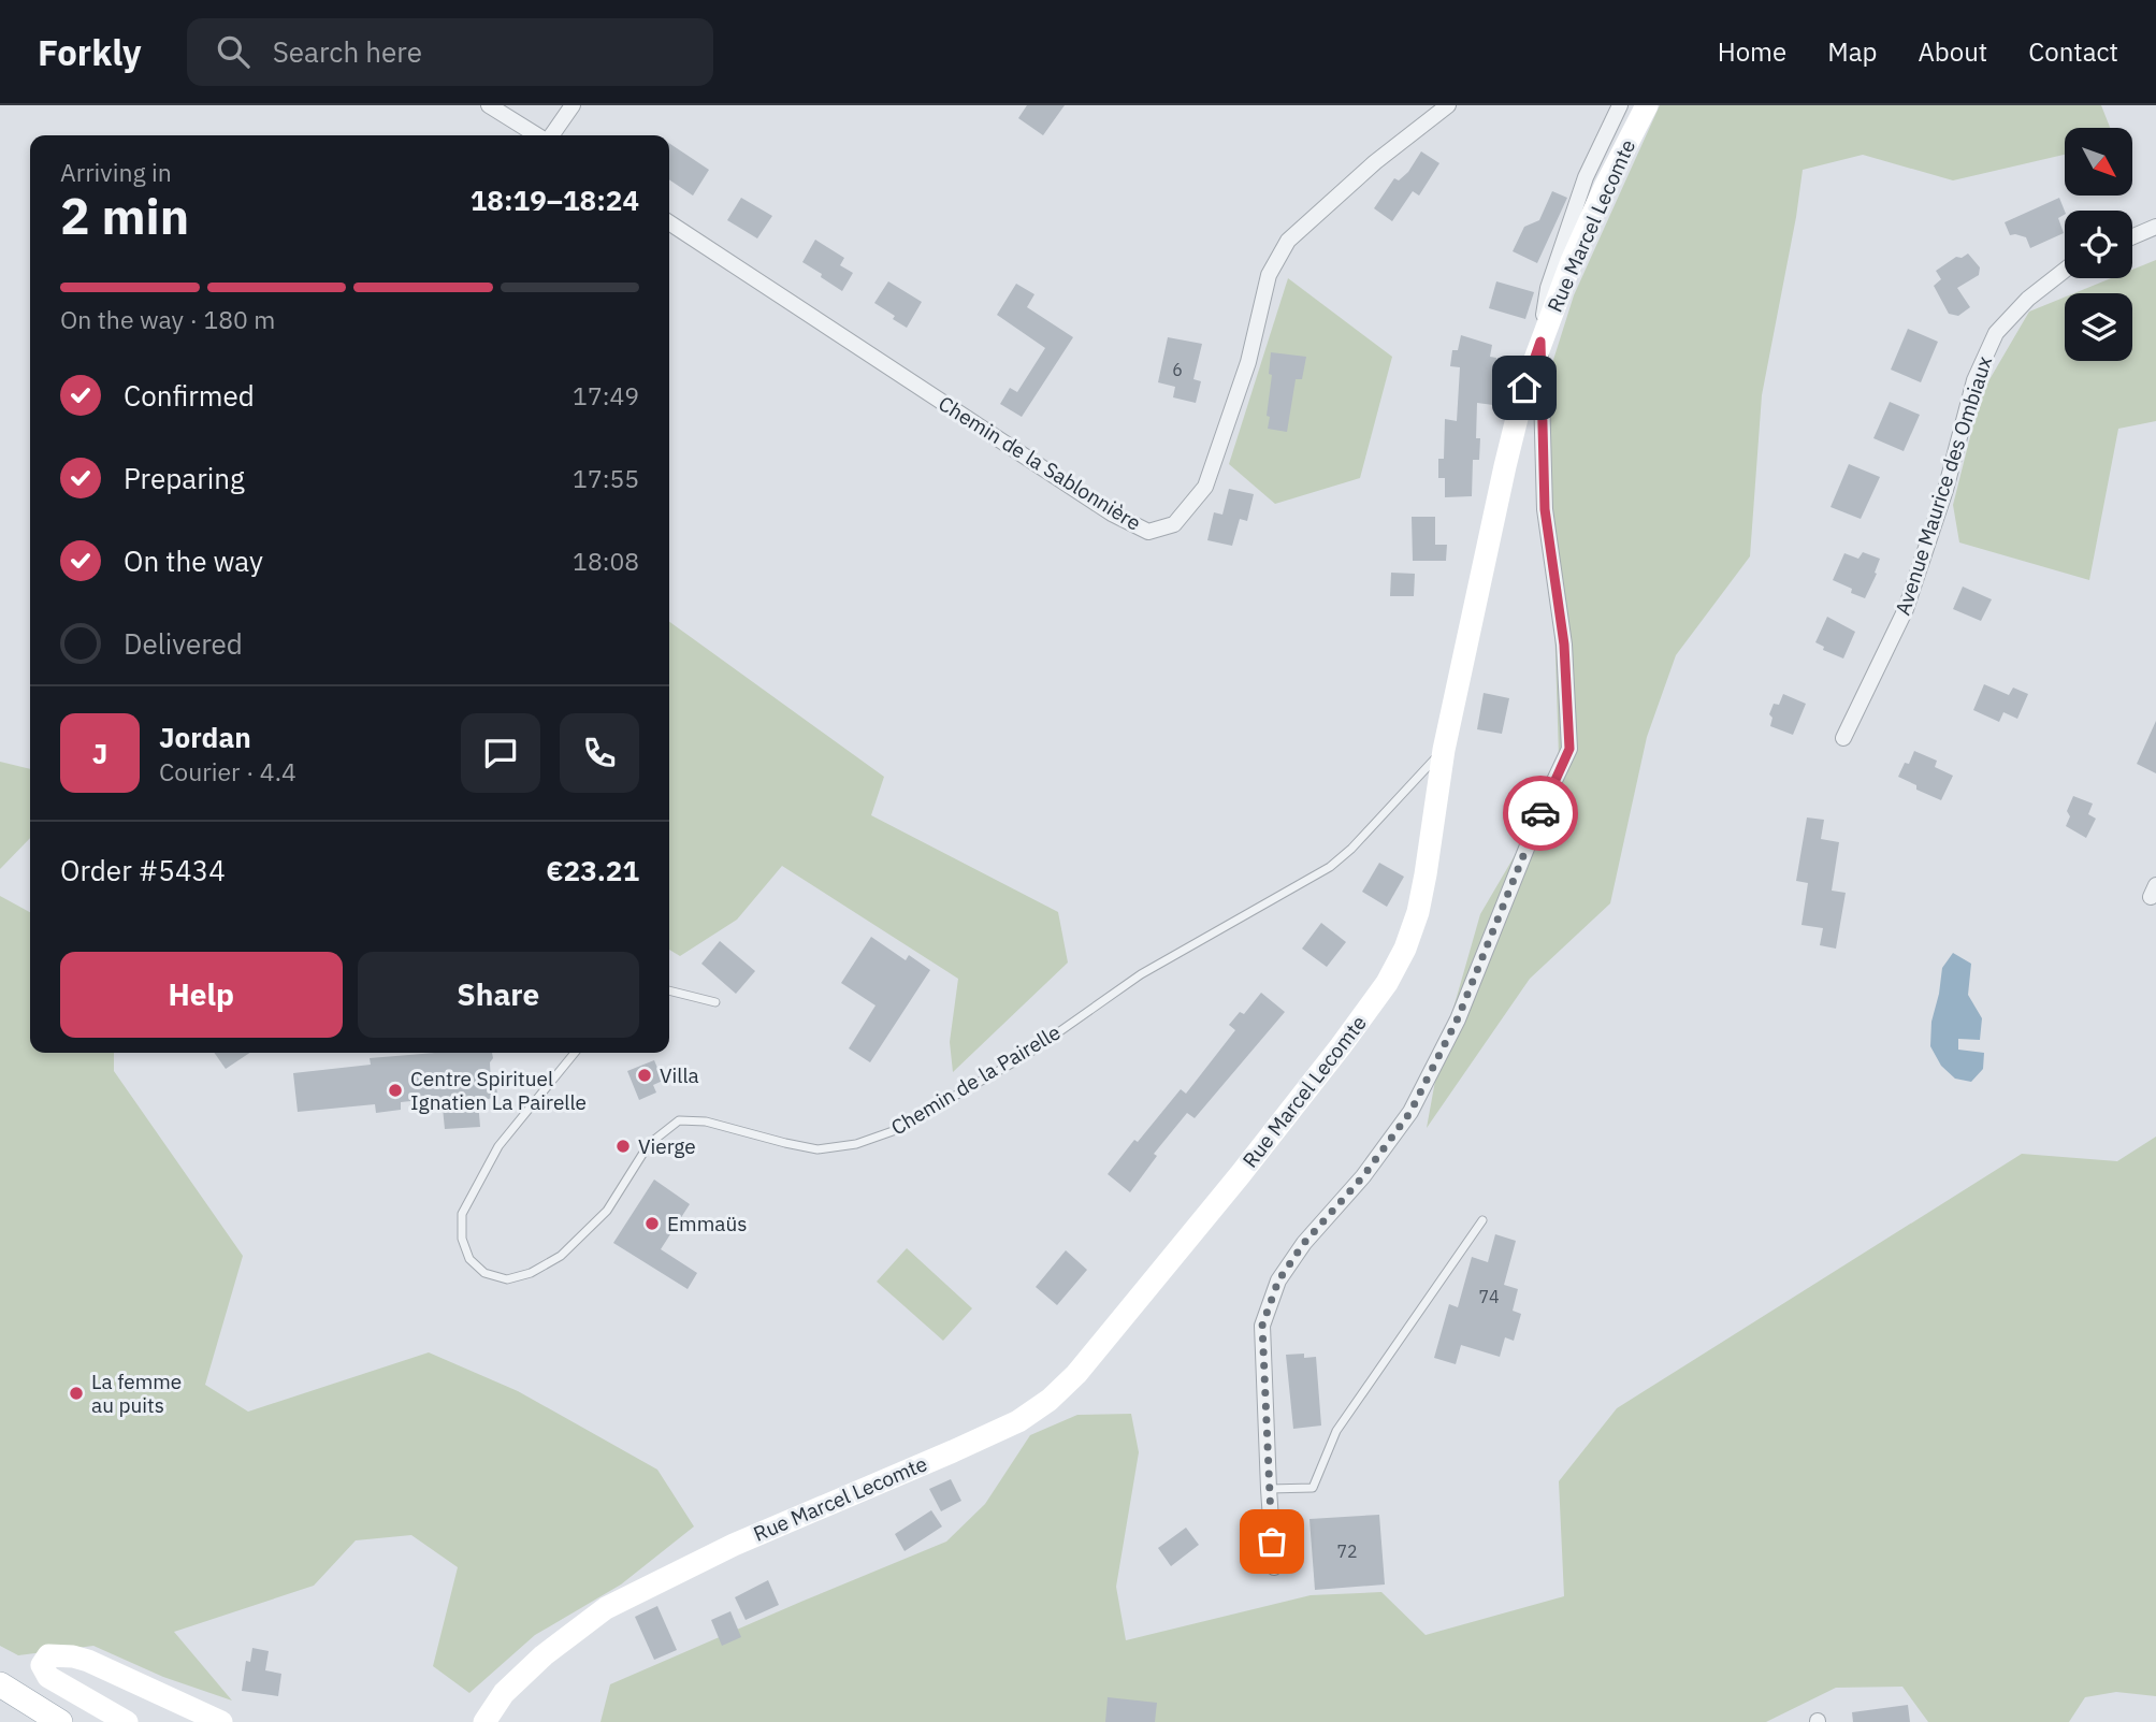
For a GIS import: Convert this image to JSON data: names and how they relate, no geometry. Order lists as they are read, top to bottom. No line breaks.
{"streets":{"street":["Rue Marcel Lecomte","Chemin de la Sablonnière","Avenue Maurice des Ombiaux"],"lane":["Chemin de la Pairelle"]},"crossings":[["Rue Marcel Lecomte","Chemin de la Pairelle"]],"places":["Villa","Centre Spirituel Ignatien La Pairelle","Vierge","Emmaüs","La femme au puits"],"house_numbers":["6","74","72"],"north":"bottom right","page":{"header":"Forkly","search":"Search here","nav":["Home","Map","About","Contact"],"heading":["2 min","Arriving in","18:19–18:24"],"panel":["Jordan","Courier · 4.4","Order #5434","€23.21"],"bar":"On the way · 180 m","list":[["Confirmed","17:49"],["Preparing","17:55"],["On the way","18:08"],"Delivered"],"round":"J","buttons":["Help","Share"]}}
